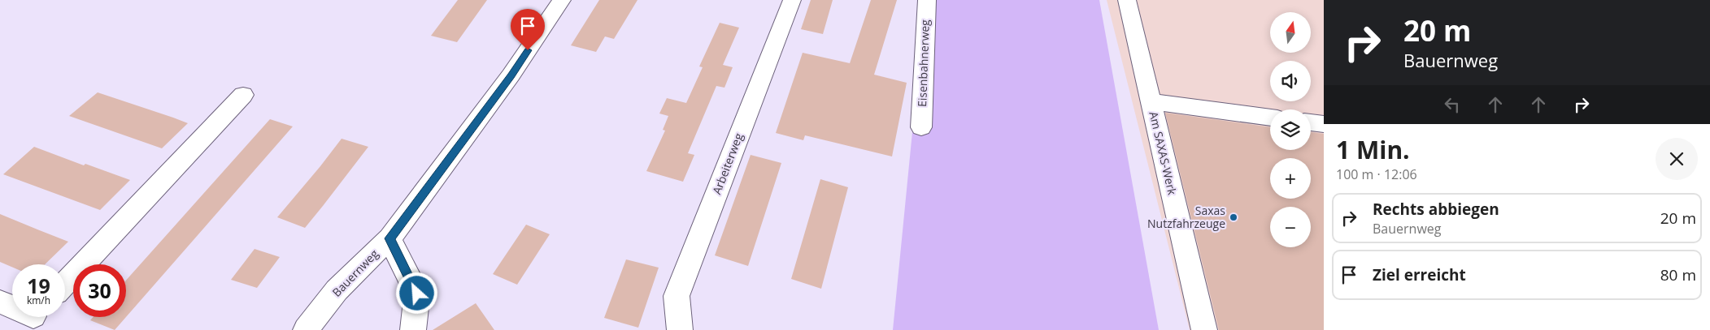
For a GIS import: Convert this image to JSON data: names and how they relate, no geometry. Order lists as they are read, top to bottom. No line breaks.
{"streets":{"street":["Eisenbahnerweg","Am SAXAS-Werk","Arbeiterweg","Bauernweg"]},"places":["Saxas Nutzfahrzeuge"],"north":"top","page":{"turn":["20 m","Bauernweg"],"map_buttons":["+","−"],"heading":["1 Min.","100 m · 12:06"],"list":[{"name":"Rechts abbiegen","note":"Bauernweg","value":"20 m"},{"name":"Ziel erreicht","value":"80 m"}],"speed":"19 km/h","limit":"30"}}
